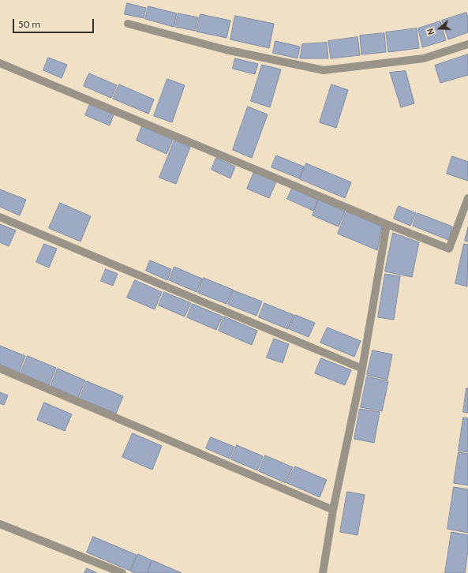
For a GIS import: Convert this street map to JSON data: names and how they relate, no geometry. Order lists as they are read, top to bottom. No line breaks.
{"scale_bar":"50 m","north":"left"}
